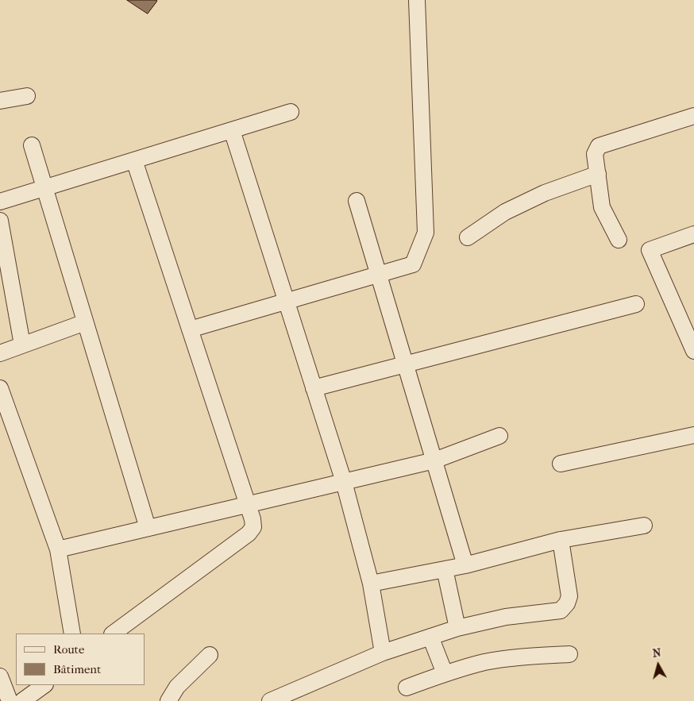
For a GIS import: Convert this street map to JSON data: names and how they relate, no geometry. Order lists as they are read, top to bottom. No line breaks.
{"legend":["Route","Bâtiment"],"north":"top"}
